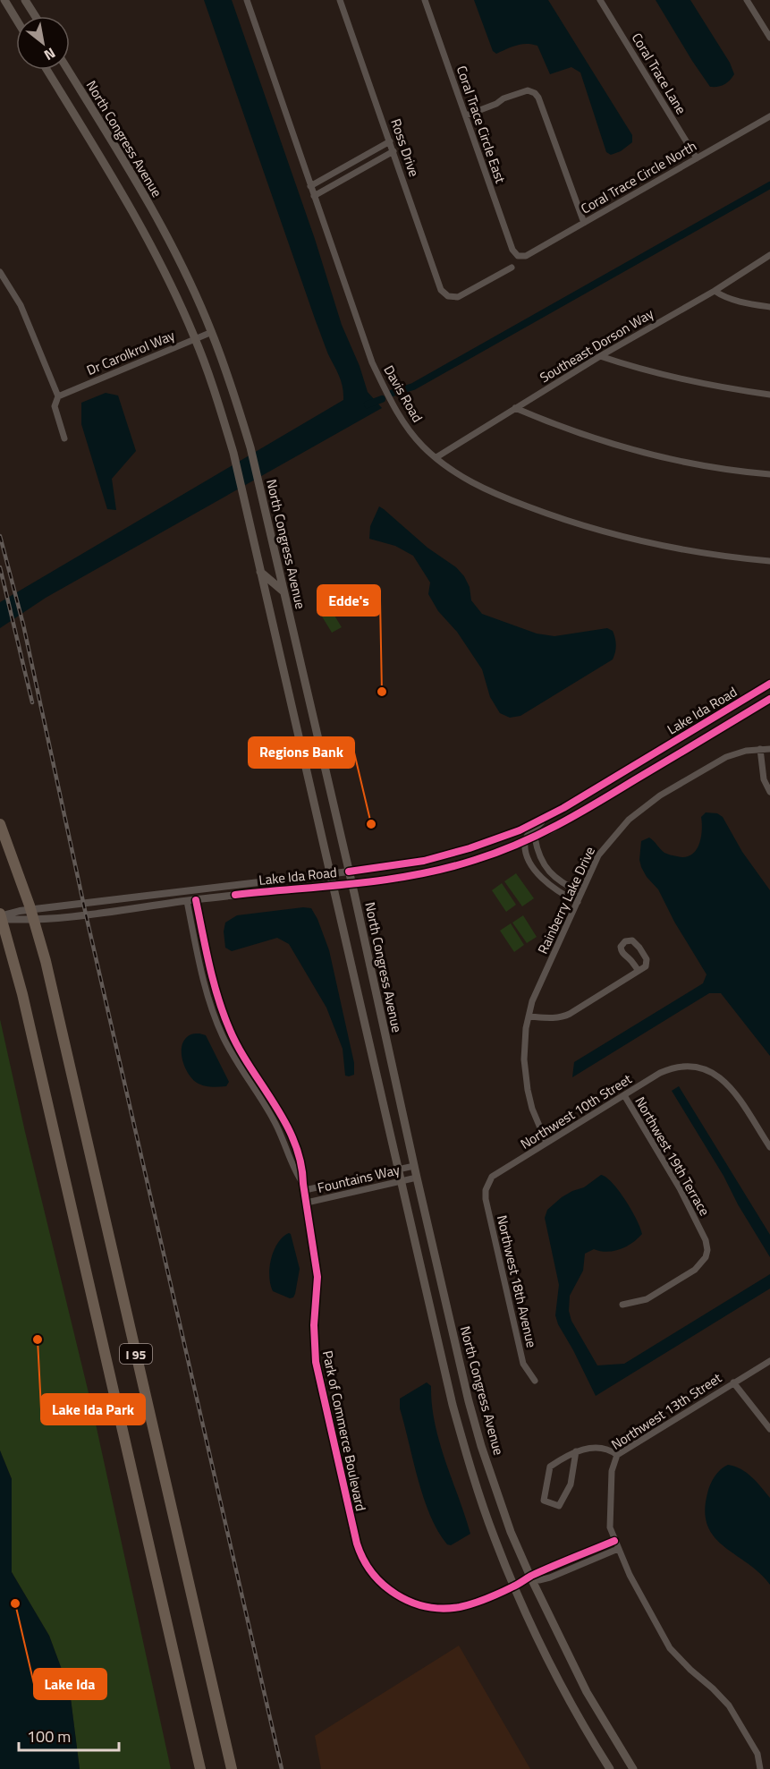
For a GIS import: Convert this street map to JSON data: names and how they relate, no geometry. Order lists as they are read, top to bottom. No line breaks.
{"streets":{"highway":["I 95"],"main road":["North Congress Avenue"],"street":["Coral Trace Lane","Coral Trace Circle East","Ross Drive","Coral Trace Circle North","Southeast Dorson Way","Dr Carolkrol Way","Davis Road","Lake Ida Road","Rainberry Lake Drive","Northwest 10th Street","Northwest 19th Terrace","Fountains Way","Northwest 18th Avenue","Northwest 13th Street","Park of Commerce Boulevard"]},"crossings":[["Coral Trace Lane","Coral Trace Circle North"],["Coral Trace Circle East","Coral Trace Circle North"],["North Congress Avenue","Dr Carolkrol Way"],["North Congress Avenue","Lake Ida Road"],["North Congress Avenue","Fountains Way"],["Southeast Dorson Way","Davis Road"],["Lake Ida Road","I 95"],["Lake Ida Road","Park of Commerce Boulevard"],["Rainberry Lake Drive","Northwest 10th Street"],["Northwest 10th Street","Northwest 19th Terrace"],["Northwest 10th Street","Northwest 18th Avenue"],["Fountains Way","Park of Commerce Boulevard"]],"places":["Edde's","Regions Bank","Lake Ida Park","Lake Ida"],"scale_bar":"100 m","north":"bottom right"}
